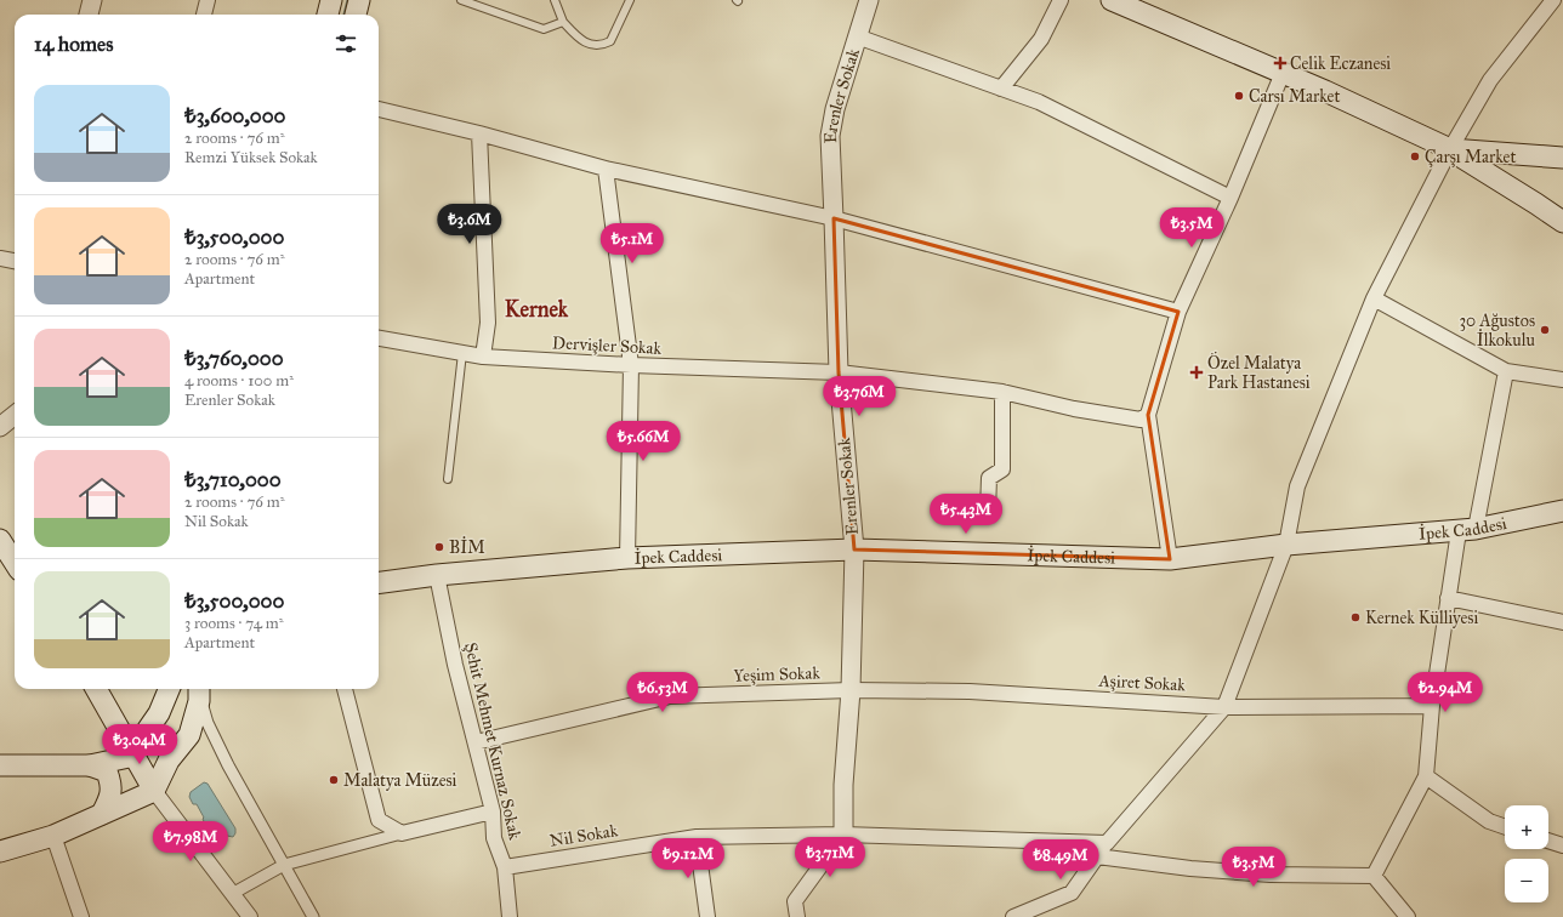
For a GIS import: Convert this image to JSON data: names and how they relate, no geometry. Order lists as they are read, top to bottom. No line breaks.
{"streets":{"main road":["İpek Caddesi"],"street":["Erenler Sokak","Dervişler Sokak","Yeşim Sokak","Aşiret Sokak","Şehit Mehmet Kurnaz Sokak","Nil Sokak"]},"crossings":[["Erenler Sokak","Dervişler Sokak"],["Erenler Sokak","İpek Caddesi"],["Erenler Sokak","Yeşim Sokak"],["Erenler Sokak","Aşiret Sokak"],["Erenler Sokak","Nil Sokak"],["İpek Caddesi","Şehit Mehmet Kurnaz Sokak"],["Yeşim Sokak","Aşiret Sokak"],["Yeşim Sokak","Şehit Mehmet Kurnaz Sokak"],["Şehit Mehmet Kurnaz Sokak","Nil Sokak"]],"districts":["Kernek"],"places":{"health":["Celik Eczanesi","Özel Malatya Park Hastanesi"],"other":["Carsı Market","Çarşı Market","30 Ağustos İlkokulu","BİM","Kernek Külliyesi","Malatya Müzesi"]},"page":{"heading":"14 homes","list":[{"name":"₺3,600,000","note":"2 rooms · 76 m² · Remzi Yüksek Sokak"},{"name":"₺3,500,000","note":"2 rooms · 76 m² · Apartment"},{"name":"₺3,760,000","note":"4 rooms · 100 m² · Erenler Sokak"},{"name":"₺3,710,000","note":"2 rooms · 76 m² · Nil Sokak"},{"name":"₺3,500,000","note":"3 rooms · 74 m² · Apartment"}],"price":["₺3.6M","₺3.5M","₺5.1M","₺3.76M","₺5.66M","₺5.43M","₺6.53M","₺2.94M","₺3.04M","₺7.98M","₺3.71M","₺9.12M","₺8.49M","₺3.5M"],"map_buttons":["+","−"]}}
